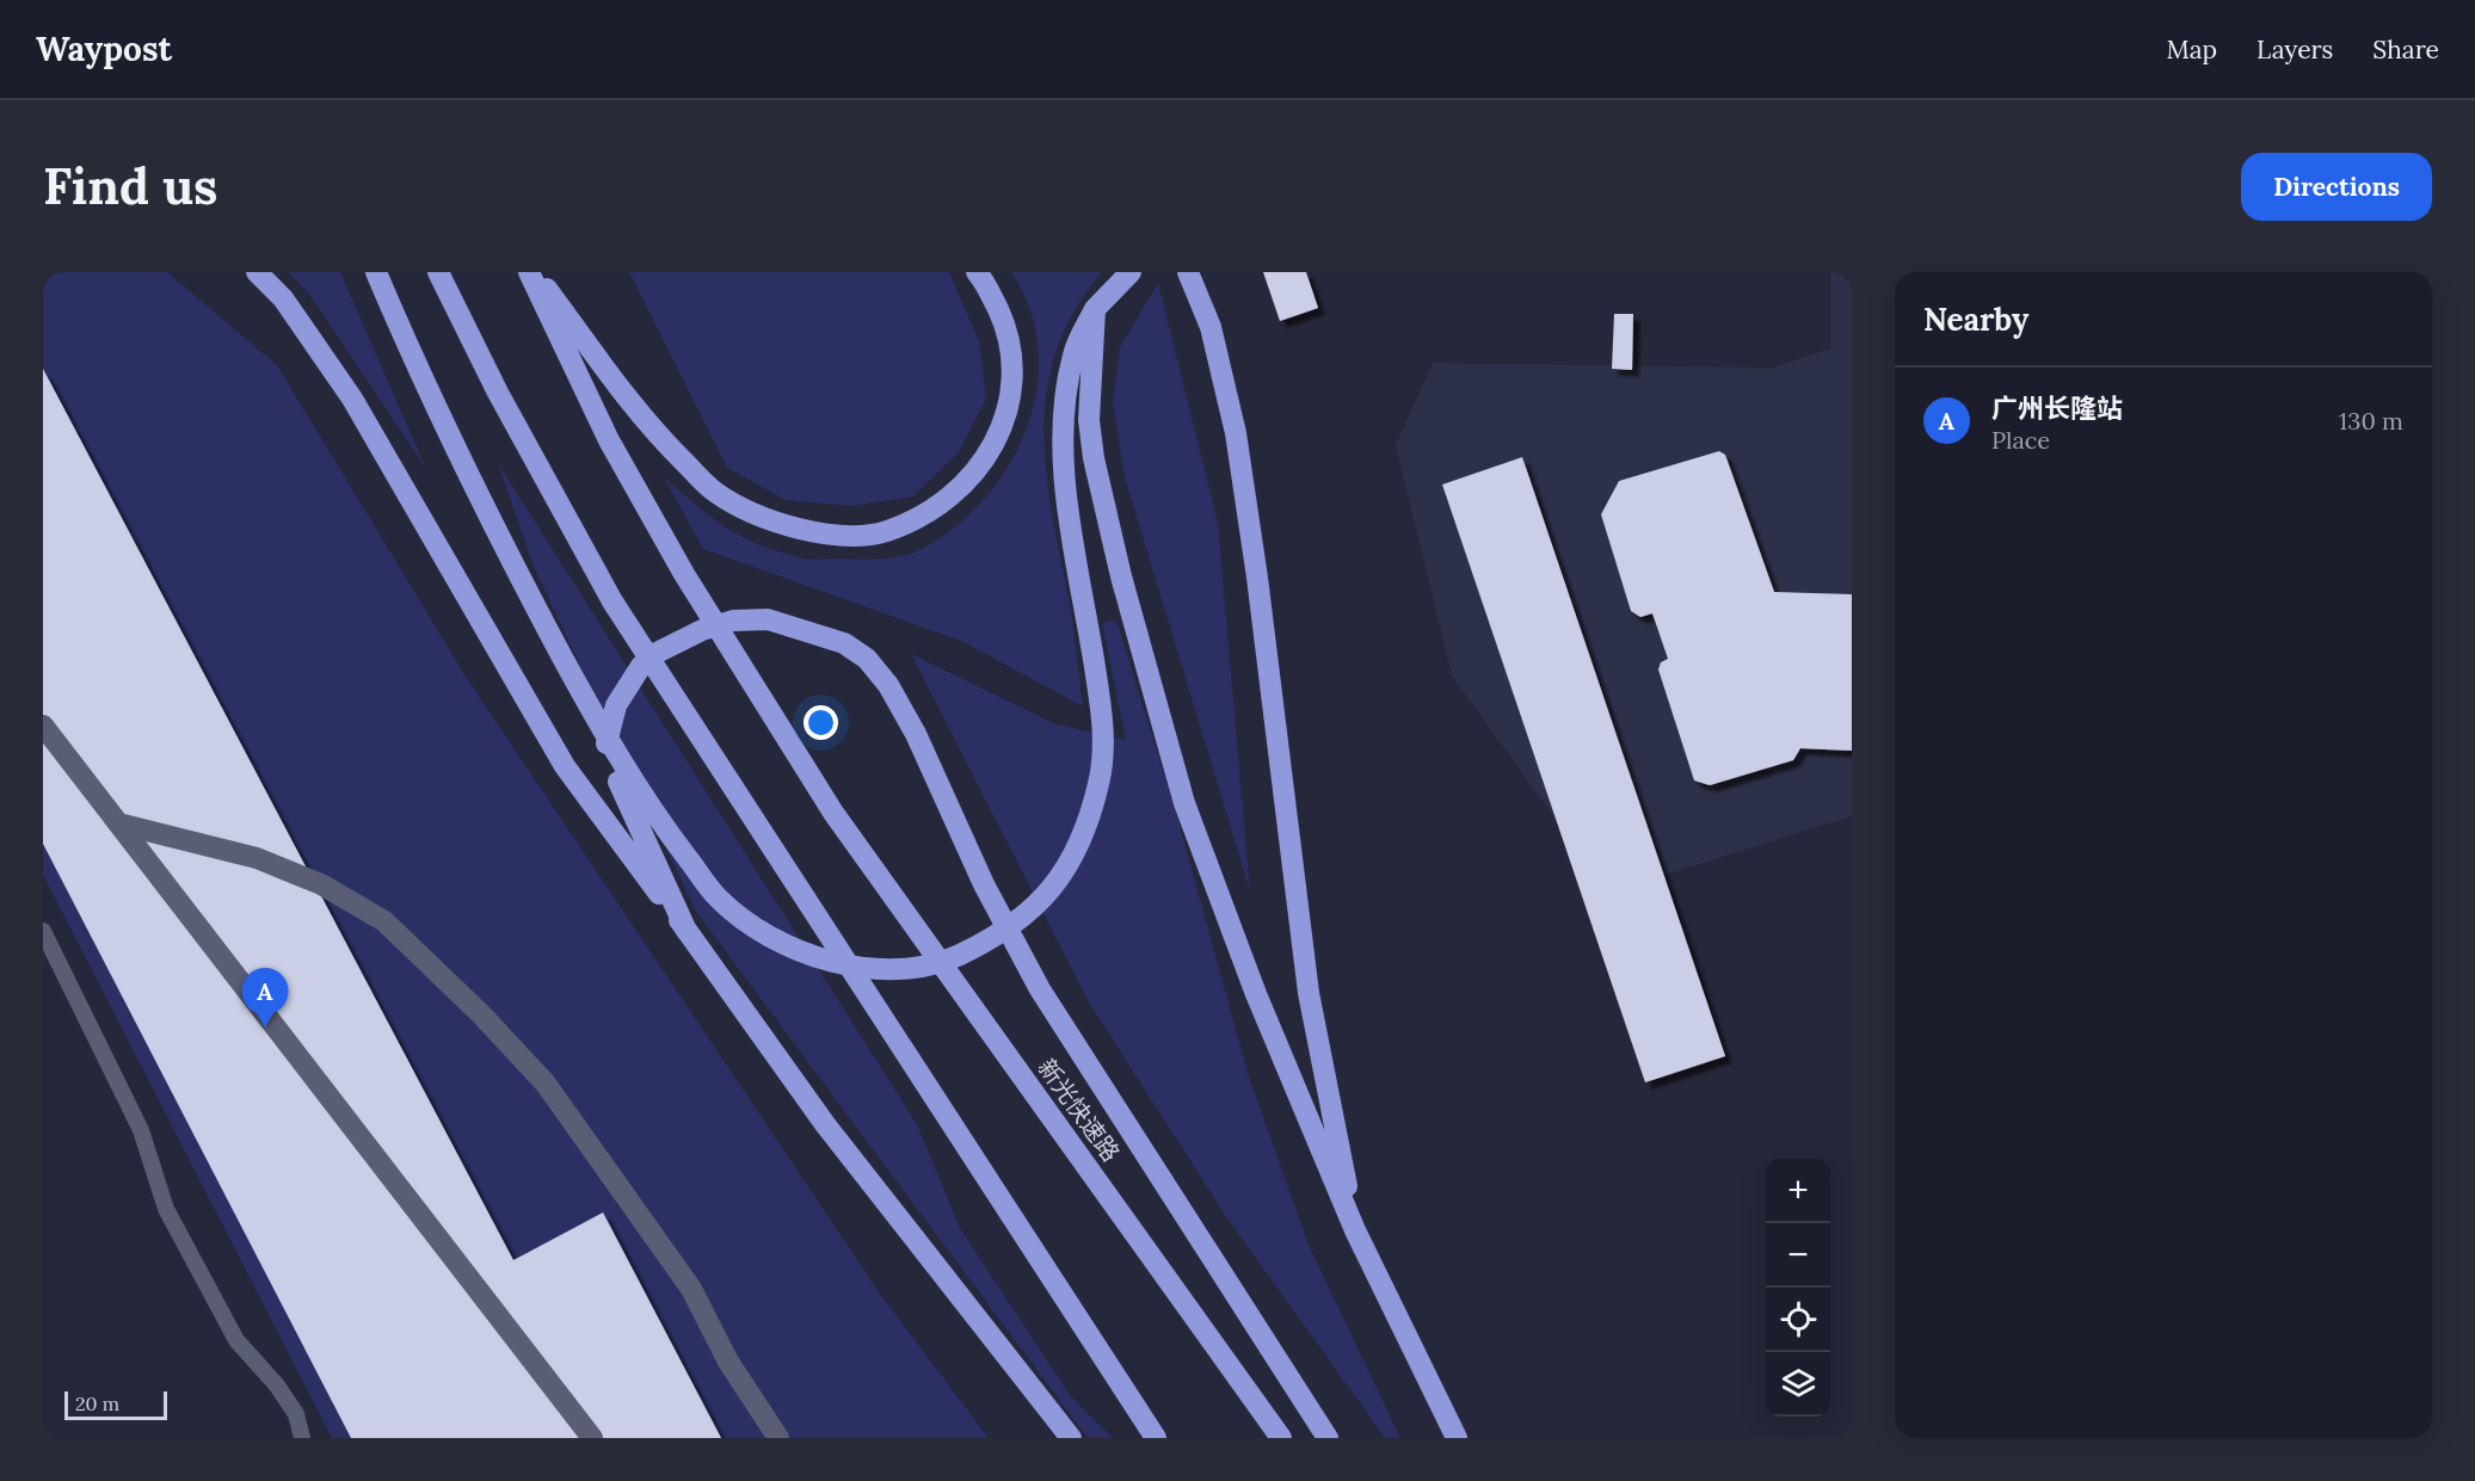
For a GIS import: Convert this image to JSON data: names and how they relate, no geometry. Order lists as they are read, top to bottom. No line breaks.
{"streets":{"highway":["新光快速路"]},"scale_bar":"20 m","page":{"header":"Waypost","nav":["Map","Layers","Share"],"buttons":"Directions","title":"Find us","heading":"Nearby","list":[{"mark":"A","name":"广州长隆站","note":"Place","value":"130 m"}],"pins":"A","map_buttons":["+","−"],"scale":"20 m"}}
